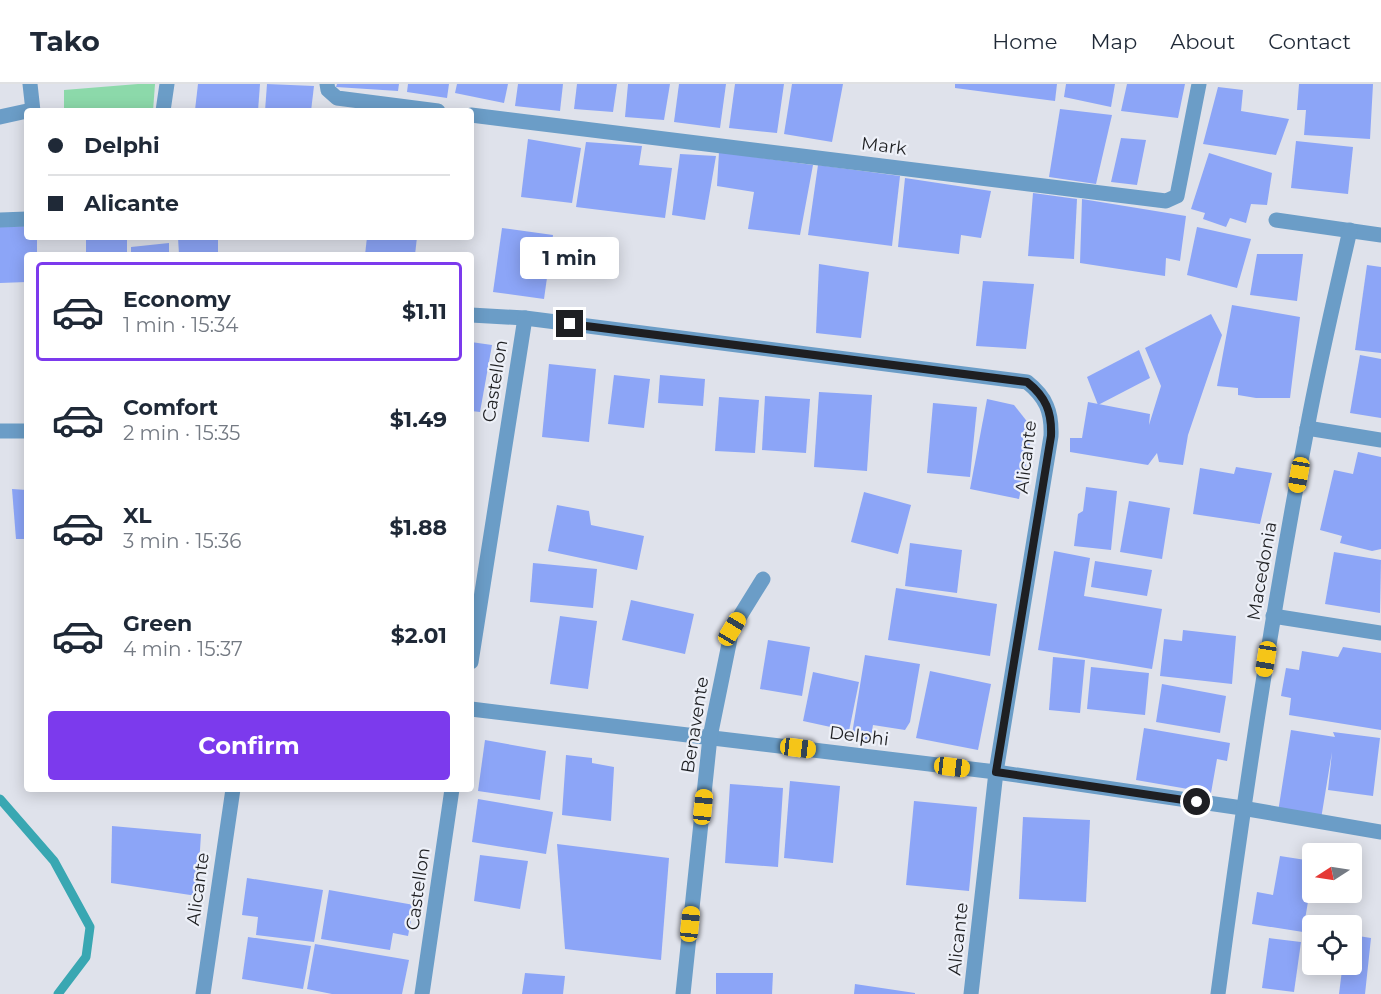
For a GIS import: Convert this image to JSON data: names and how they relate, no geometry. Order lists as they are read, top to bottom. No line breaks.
{"streets":{"street":["Mark","Castellon","Alicante","Macedonia","Benavente","Delphi"]},"crossings":[["Castellon","Alicante"],["Alicante","Delphi"],["Macedonia","Delphi"],["Benavente","Delphi"]],"north":"left","page":{"header":"Tako","nav":["Home","Map","About","Contact"],"banner":["Delphi","Alicante"],"bubble":"1 min","list":[{"name":"Economy","note":"1 min · 15:34","value":"$1.11"},{"name":"Comfort","note":"2 min · 15:35","value":"$1.49"},{"name":"XL","note":"3 min · 15:36","value":"$1.88"},{"name":"Green","note":"4 min · 15:37","value":"$2.01"}],"buttons":"Confirm"}}
